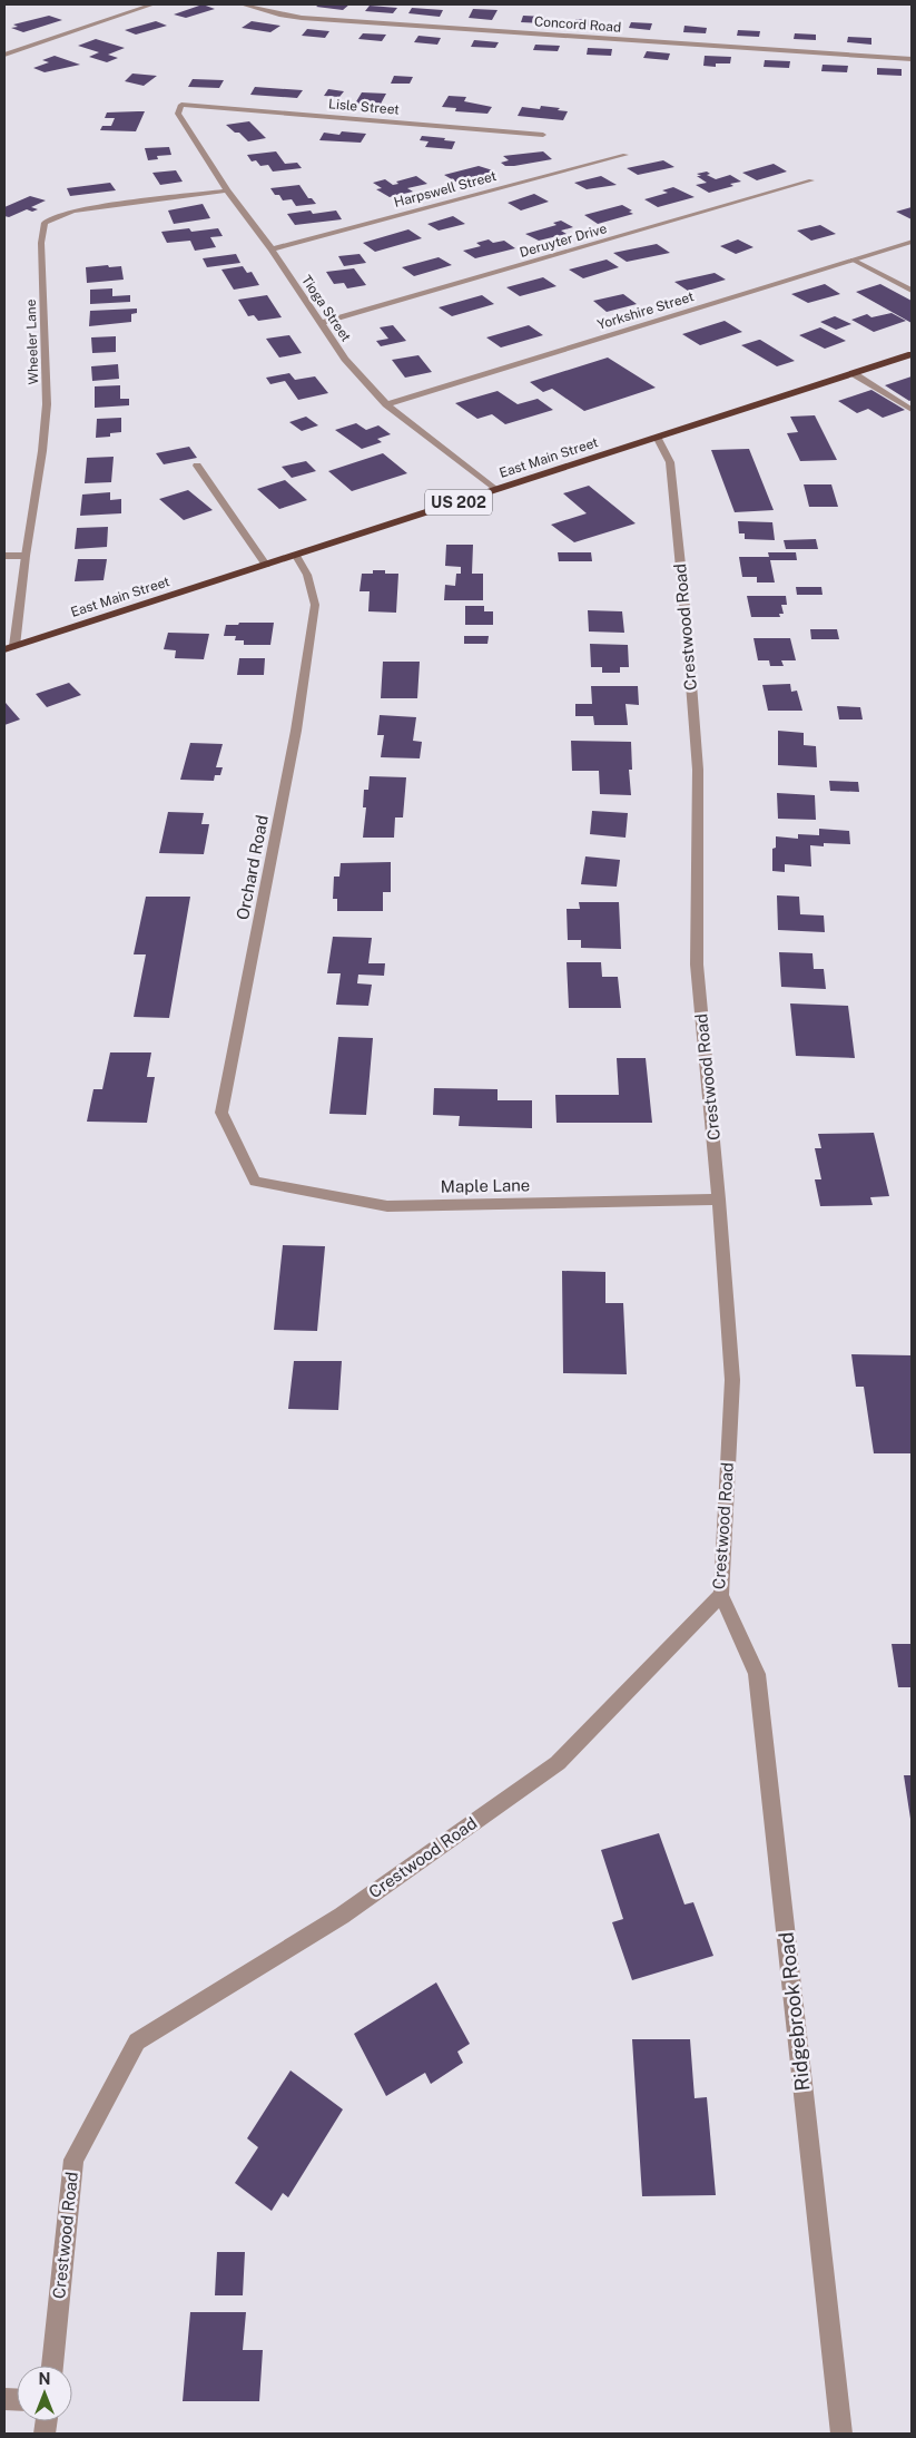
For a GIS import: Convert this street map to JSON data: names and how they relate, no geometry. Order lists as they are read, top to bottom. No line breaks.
{"streets":{"highway":["East Main Street","US 202"],"street":["Concord Road","Lisle Street","Harpswell Street","Deruyter Drive","Tioga Street","Yorkshire Street","Wheeler Lane","Crestwood Road","Orchard Road","Maple Lane","Ridgebrook Road"]},"crossings":[["Lisle Street","Tioga Street"],["Harpswell Street","Tioga Street"],["Deruyter Drive","Tioga Street"],["Tioga Street","Yorkshire Street"],["Tioga Street","Wheeler Lane"],["Tioga Street","East Main Street"],["Wheeler Lane","East Main Street"],["East Main Street","Crestwood Road"],["East Main Street","Orchard Road"],["Crestwood Road","Maple Lane"],["Crestwood Road","Ridgebrook Road"],["Orchard Road","Maple Lane"]],"north":"top"}
